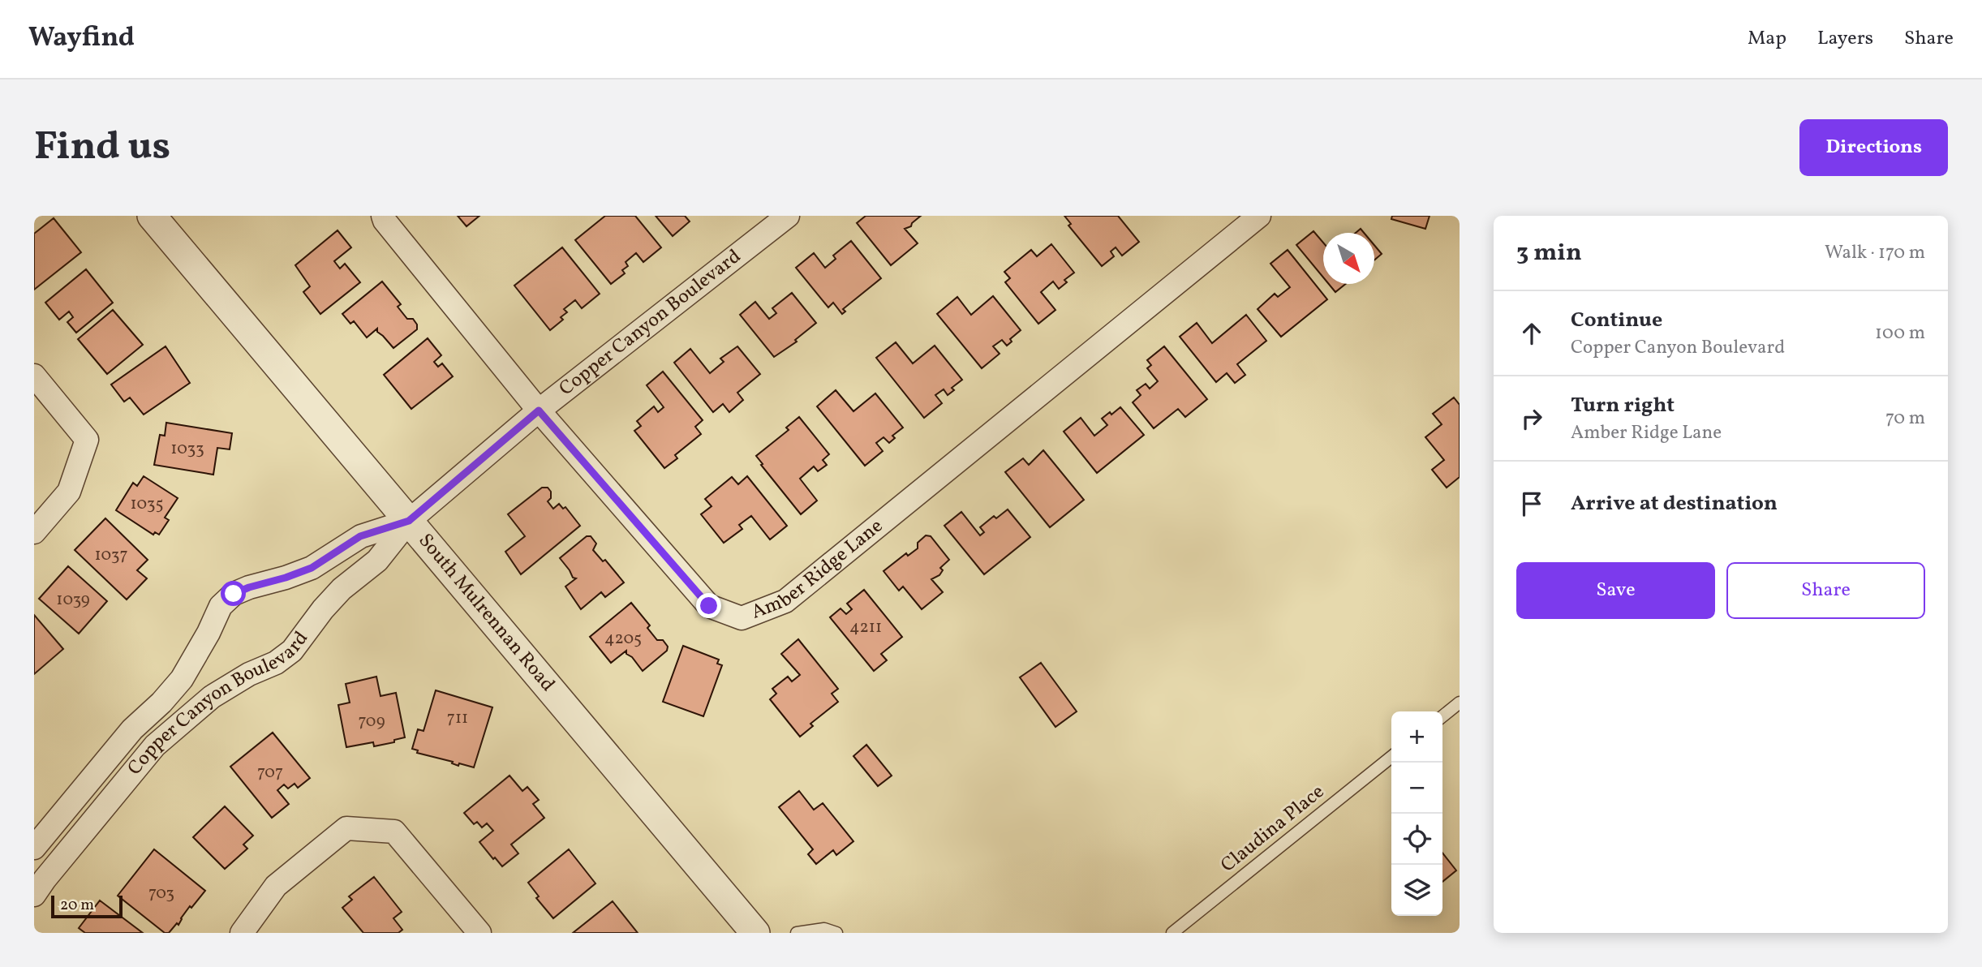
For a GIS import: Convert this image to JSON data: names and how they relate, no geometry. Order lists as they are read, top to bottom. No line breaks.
{"streets":{"street":["Copper Canyon Boulevard","Amber Ridge Lane","South Mulrennan Road"],"lane":["Claudina Place"]},"crossings":[["Copper Canyon Boulevard","Amber Ridge Lane"],["Copper Canyon Boulevard","South Mulrennan Road"]],"house_numbers":["1033","1035","1037","1039","4211","4205","711","709","707","703"],"scale_bar":"20 m","north":"bottom right","page":{"header":"Wayfind","nav":["Map","Layers","Share"],"buttons":["Directions",["Save","Share"]],"title":"Find us","heading":["3 min","Walk · 170 m"],"list":[["Continue","Copper Canyon Boulevard","100 m"],["Turn right","Amber Ridge Lane","70 m"],"Arrive at destination"],"map_buttons":["+","−"],"scale":"20 m"}}
